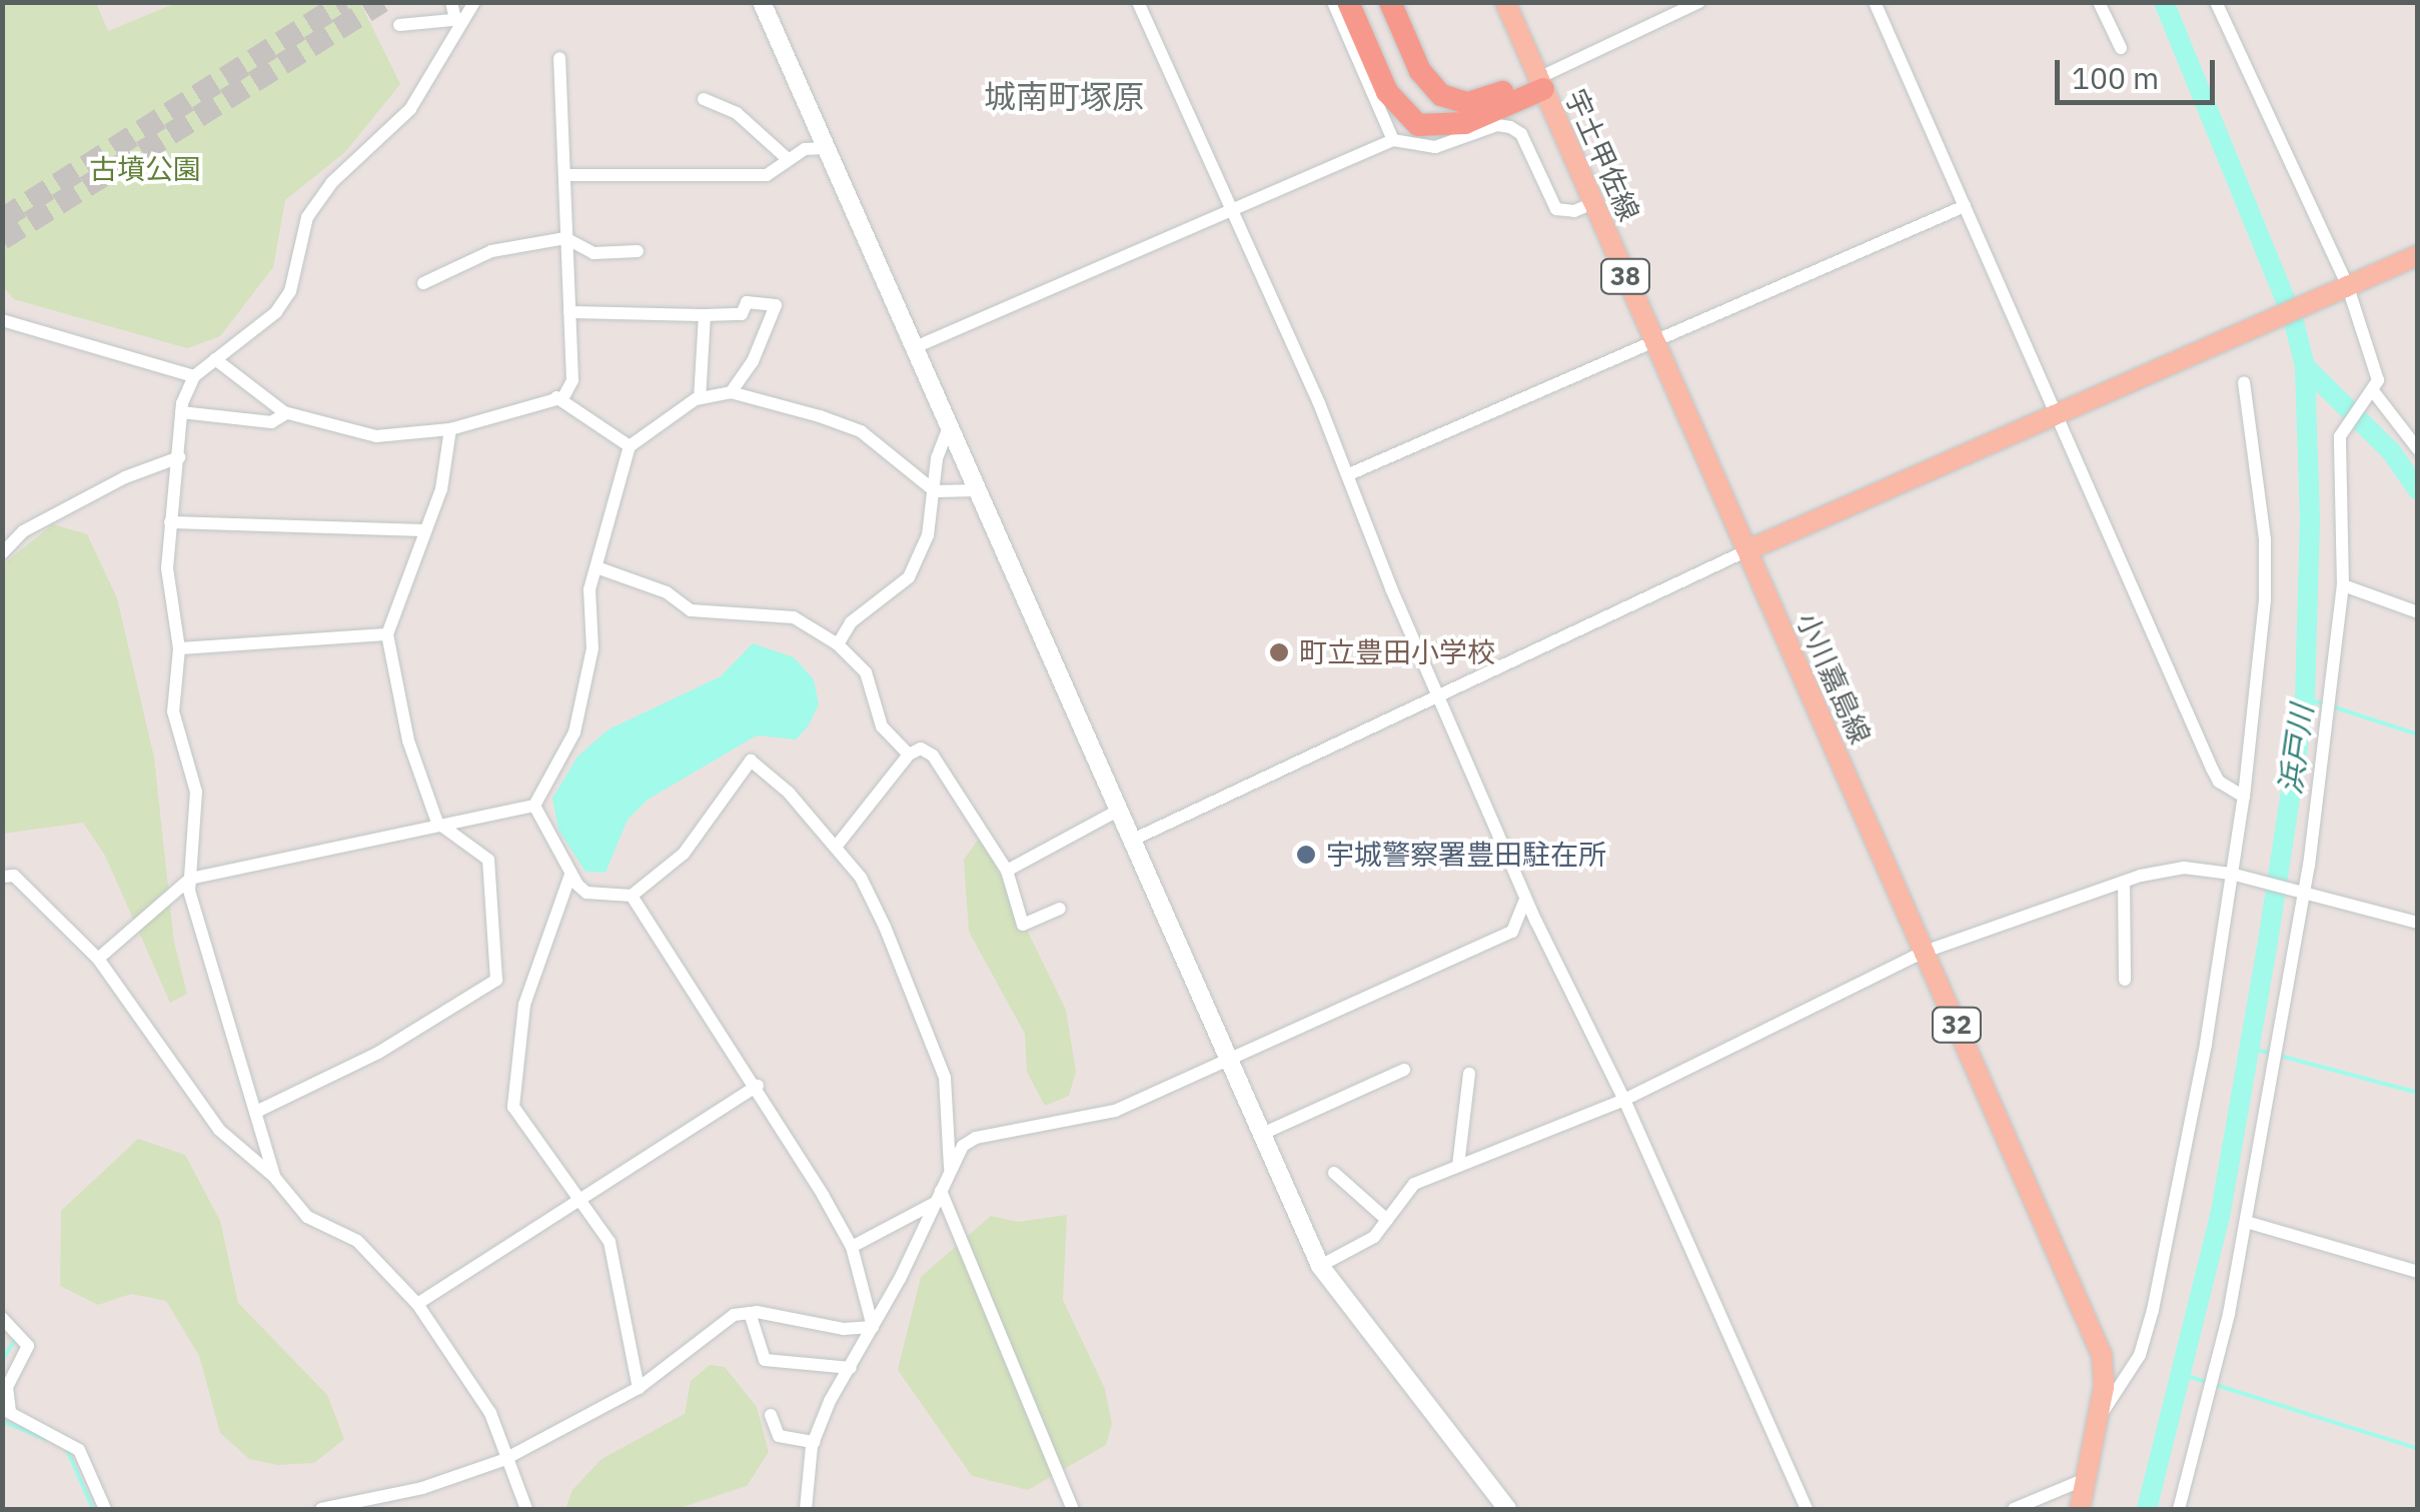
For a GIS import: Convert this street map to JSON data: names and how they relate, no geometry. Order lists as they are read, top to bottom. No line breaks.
{"streets":{"main road":["宇土甲佐線","38","小川嘉島線","32"]},"crossings":[["宇土甲佐線","小川嘉島線"]],"districts":["城南町塚原"],"water":["浜戸川"],"parks":["古墳公園"],"places":["町立豊田小学校","宇城警察署豊田駐在所"],"scale_bar":"100 m"}
